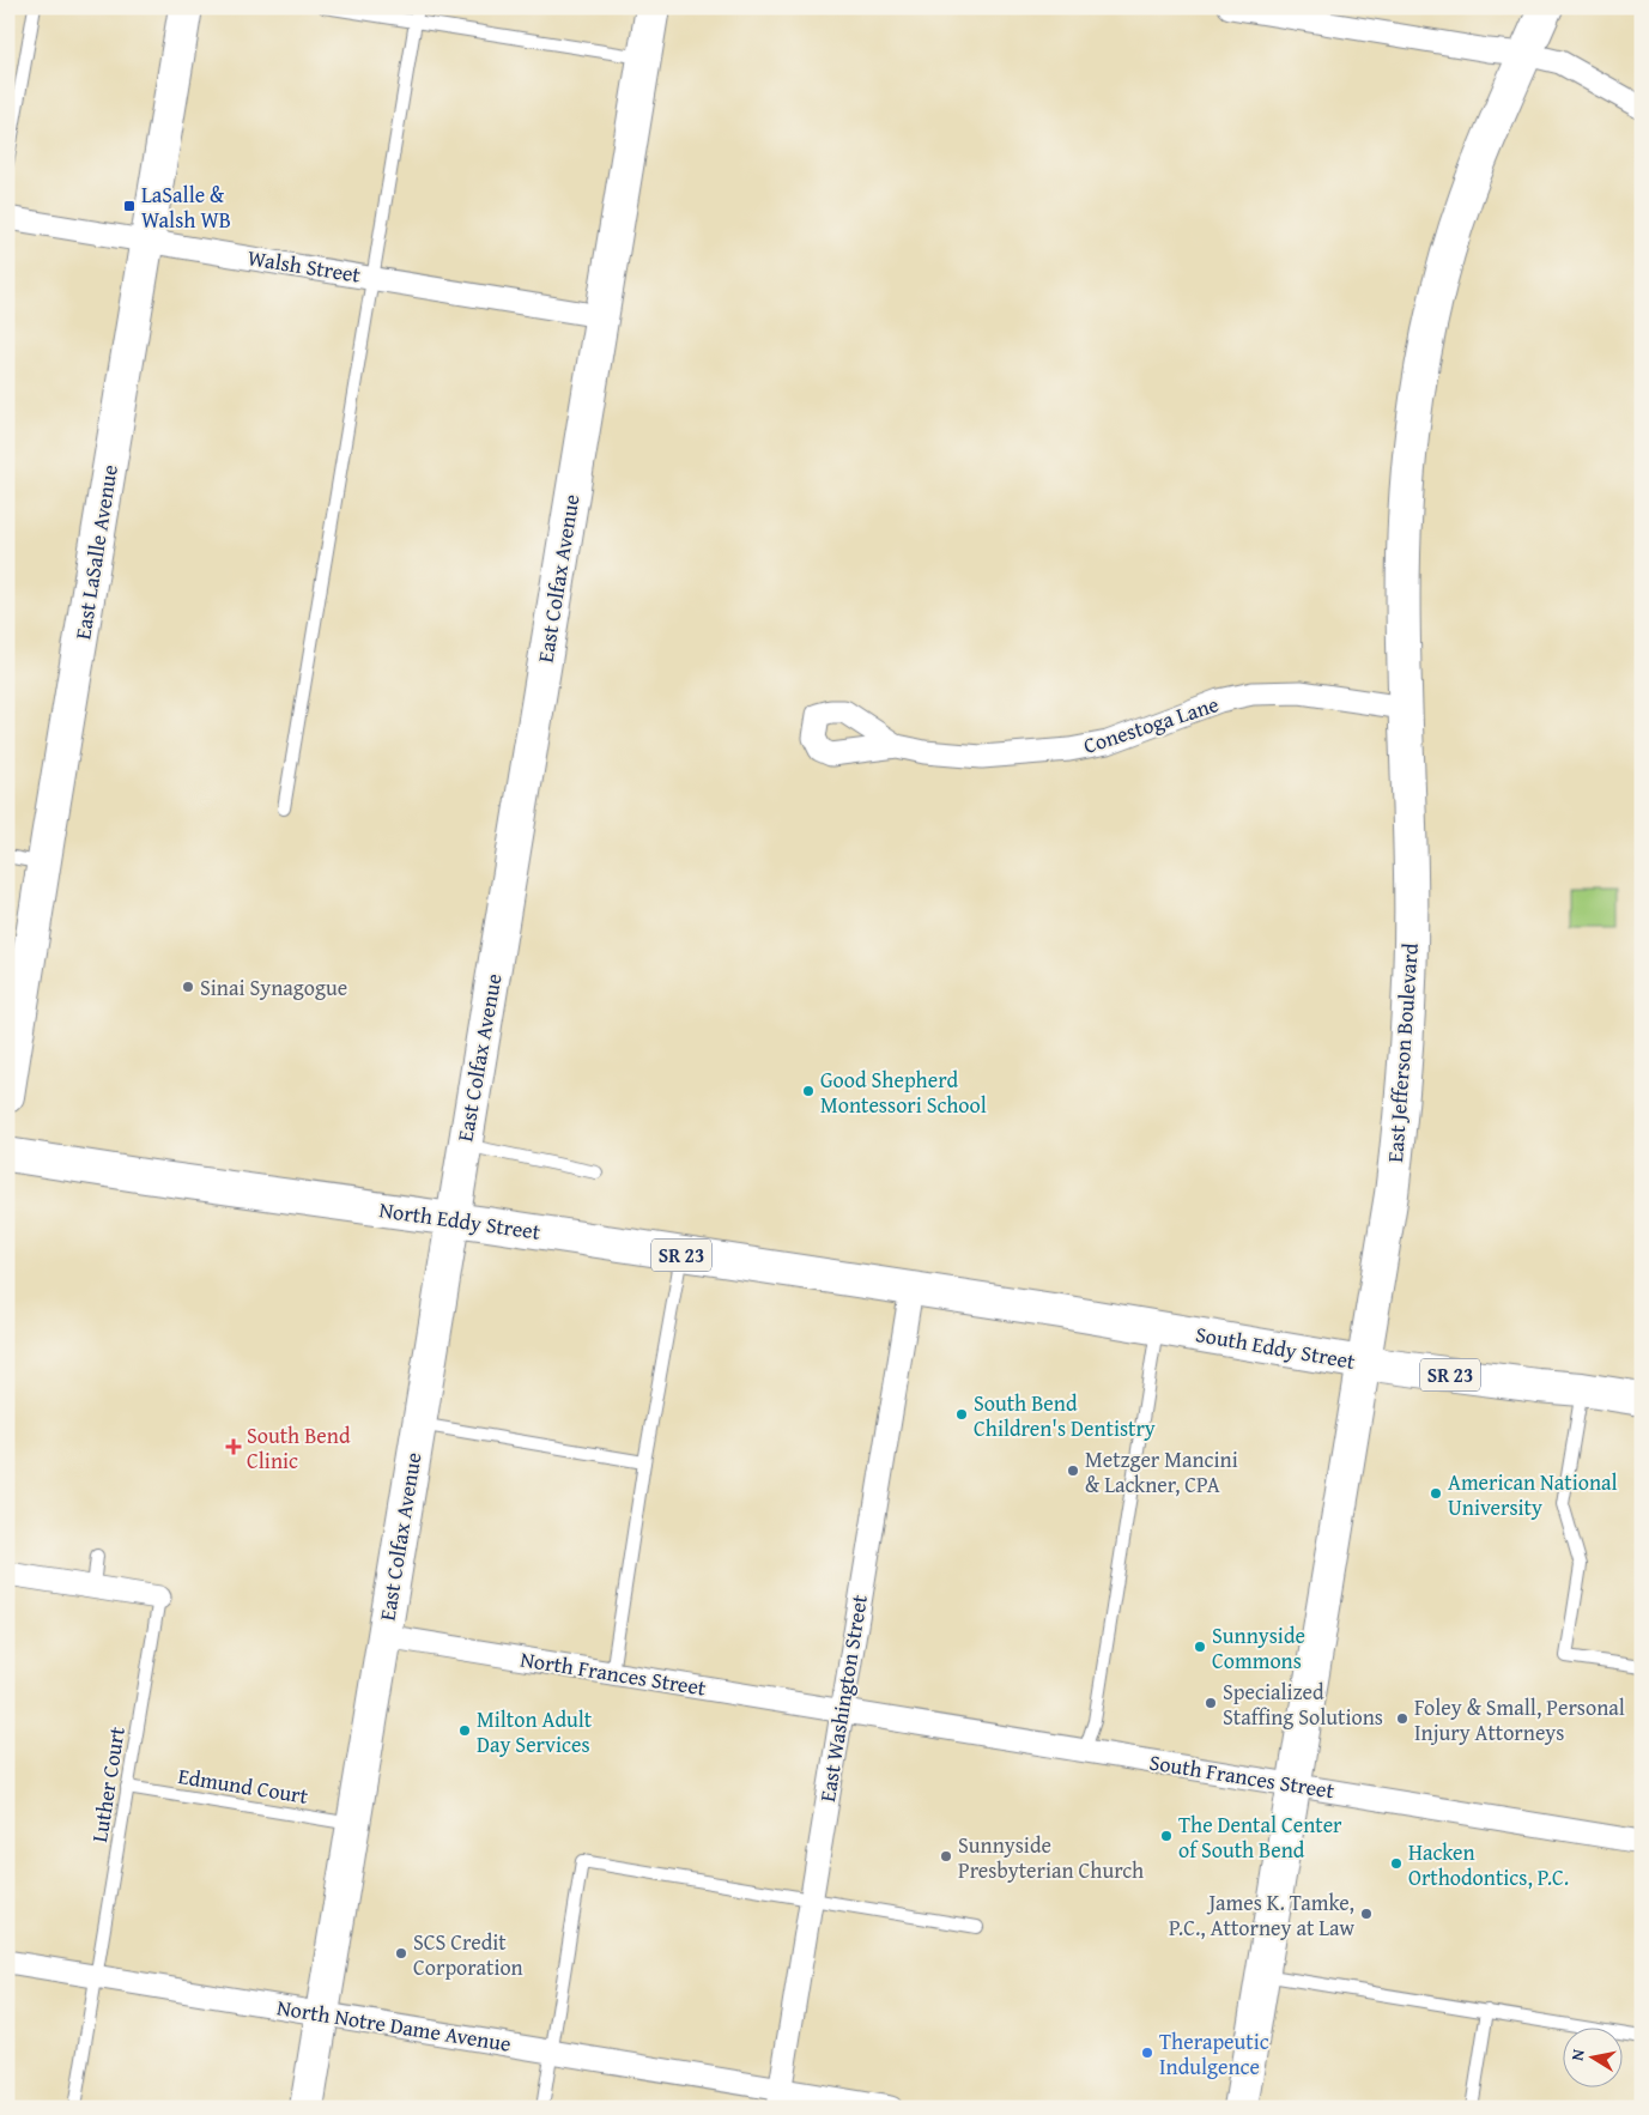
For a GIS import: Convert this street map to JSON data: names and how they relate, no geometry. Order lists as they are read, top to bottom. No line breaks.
{"streets":{"main road":["East LaSalle Avenue","East Colfax Avenue","East Jefferson Boulevard","North Eddy Street","SR 23","South Eddy Street"],"street":["Walsh Street","Conestoga Lane","North Frances Street","East Washington Street","South Frances Street","North Notre Dame Avenue"],"lane":["Luther Court","Edmund Court"]},"crossings":[["Walsh Street","East LaSalle Avenue"],["Walsh Street","East Colfax Avenue"],["East Colfax Avenue","North Eddy Street"],["East Colfax Avenue","North Frances Street"],["East Colfax Avenue","Edmund Court"],["East Colfax Avenue","North Notre Dame Avenue"],["Conestoga Lane","East Jefferson Boulevard"],["East Jefferson Boulevard","South Eddy Street"],["East Jefferson Boulevard","South Frances Street"],["North Eddy Street","South Eddy Street"],["North Eddy Street","East Washington Street"],["South Eddy Street","East Washington Street"],["North Frances Street","East Washington Street"],["North Frances Street","South Frances Street"],["East Washington Street","South Frances Street"],["East Washington Street","North Notre Dame Avenue"],["Luther Court","Edmund Court"],["Luther Court","North Notre Dame Avenue"]],"places":{"transit":["LaSalle & Walsh WB"],"other":["Sinai Synagogue","Good Shepherd Montessori School","South Bend Children's Dentistry","Metzger Mancini & Lackner, CPA","American National University","Sunnyside Commons","Specialized Staffing Solutions","Foley & Small, Personal Injury Attorneys","Milton Adult Day Services","The Dental Center of South Bend","Sunnyside Presbyterian Church","Hacken Orthodontics, P.C.","James K. Tamke, P.C., Attorney at Law","SCS Credit Corporation","Therapeutic Indulgence"],"health":["South Bend Clinic"]},"north":"left"}
